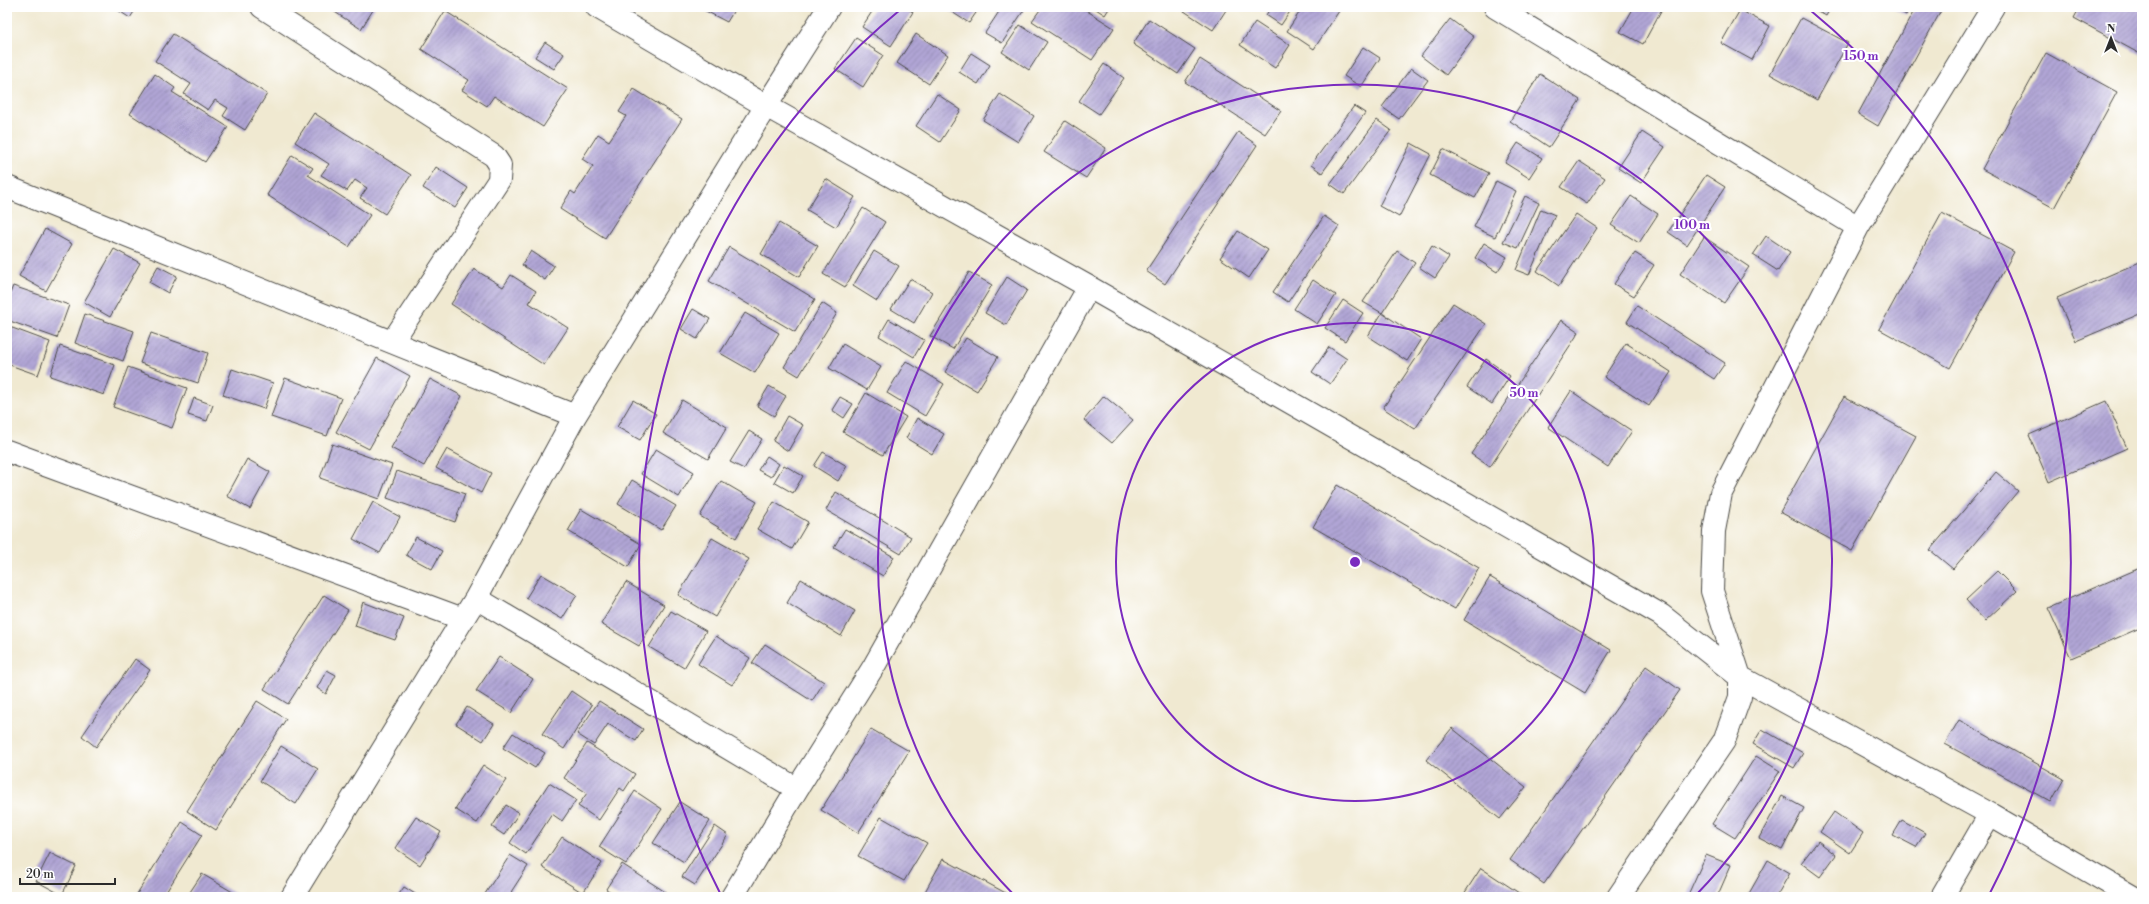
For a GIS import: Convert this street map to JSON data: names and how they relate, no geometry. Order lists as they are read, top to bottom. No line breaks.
{"scale_bar":"20 m","north":"top","rings":["150 m","100 m","50 m"]}
